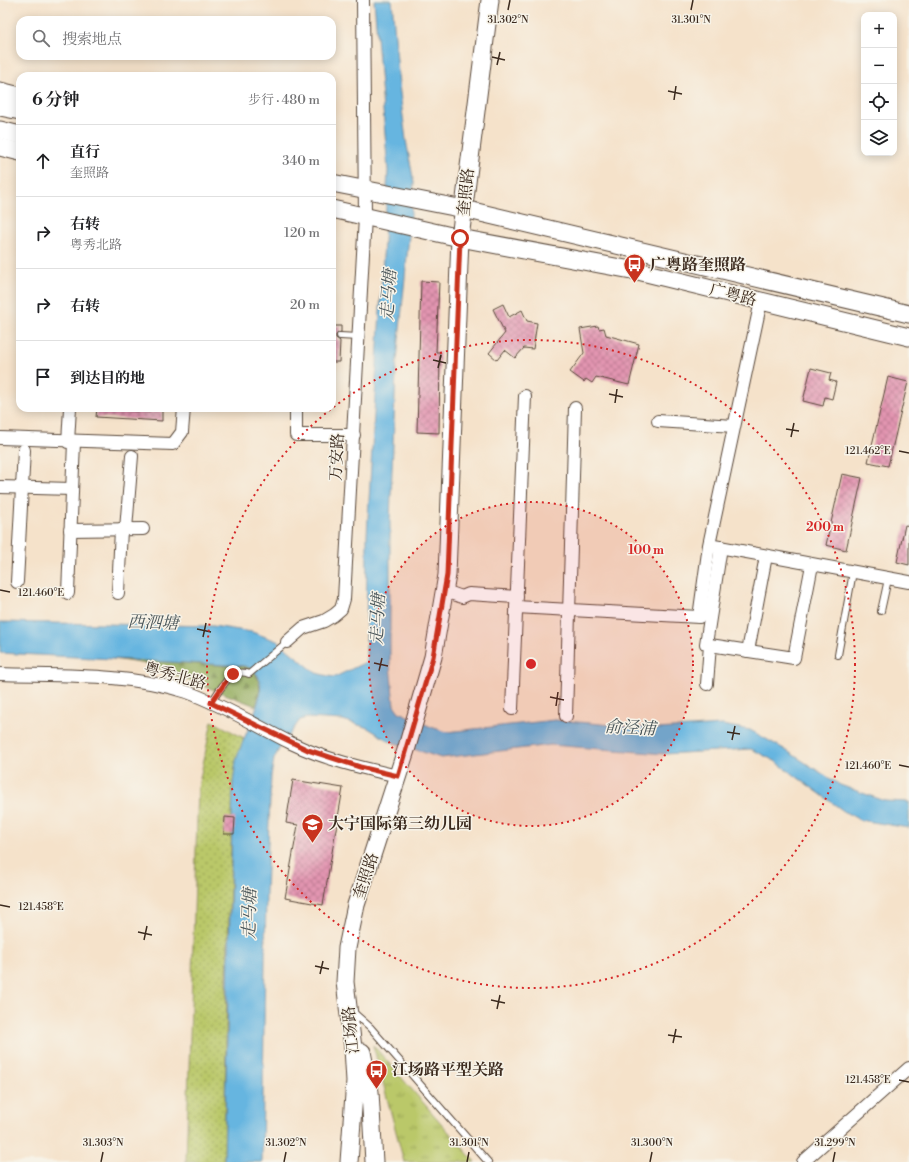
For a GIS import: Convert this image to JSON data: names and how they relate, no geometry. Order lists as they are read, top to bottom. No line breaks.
{"streets":{"main road":["奎照路","广粤路","江场路"],"street":["万安路","粤秀北路"]},"crossings":[["奎照路","广粤路"],["奎照路","粤秀北路"],["奎照路","江场路"],["广粤路","万安路"],["万安路","粤秀北路"]],"water":["走马塘","西泗塘","俞泾浦"],"places":{"bus stop":["广粤路奎照路","江场路平型关路"],"school or university":["大宁国际第三幼儿园"]},"page":{"map_buttons":["+","−"],"search":"搜索地点","heading":["6 分钟","步行 · 480 m"],"list":[["直行","奎照路","340 m"],["右转","粤秀北路","120 m"],["右转","20 m"],"到达目的地"]},"coordinates":["31.302°N","31.301°N","121.462°E","121.460°E","121.458°E","31.303°N","31.300°N","31.299°N"],"rings":["200 m","100 m"]}
